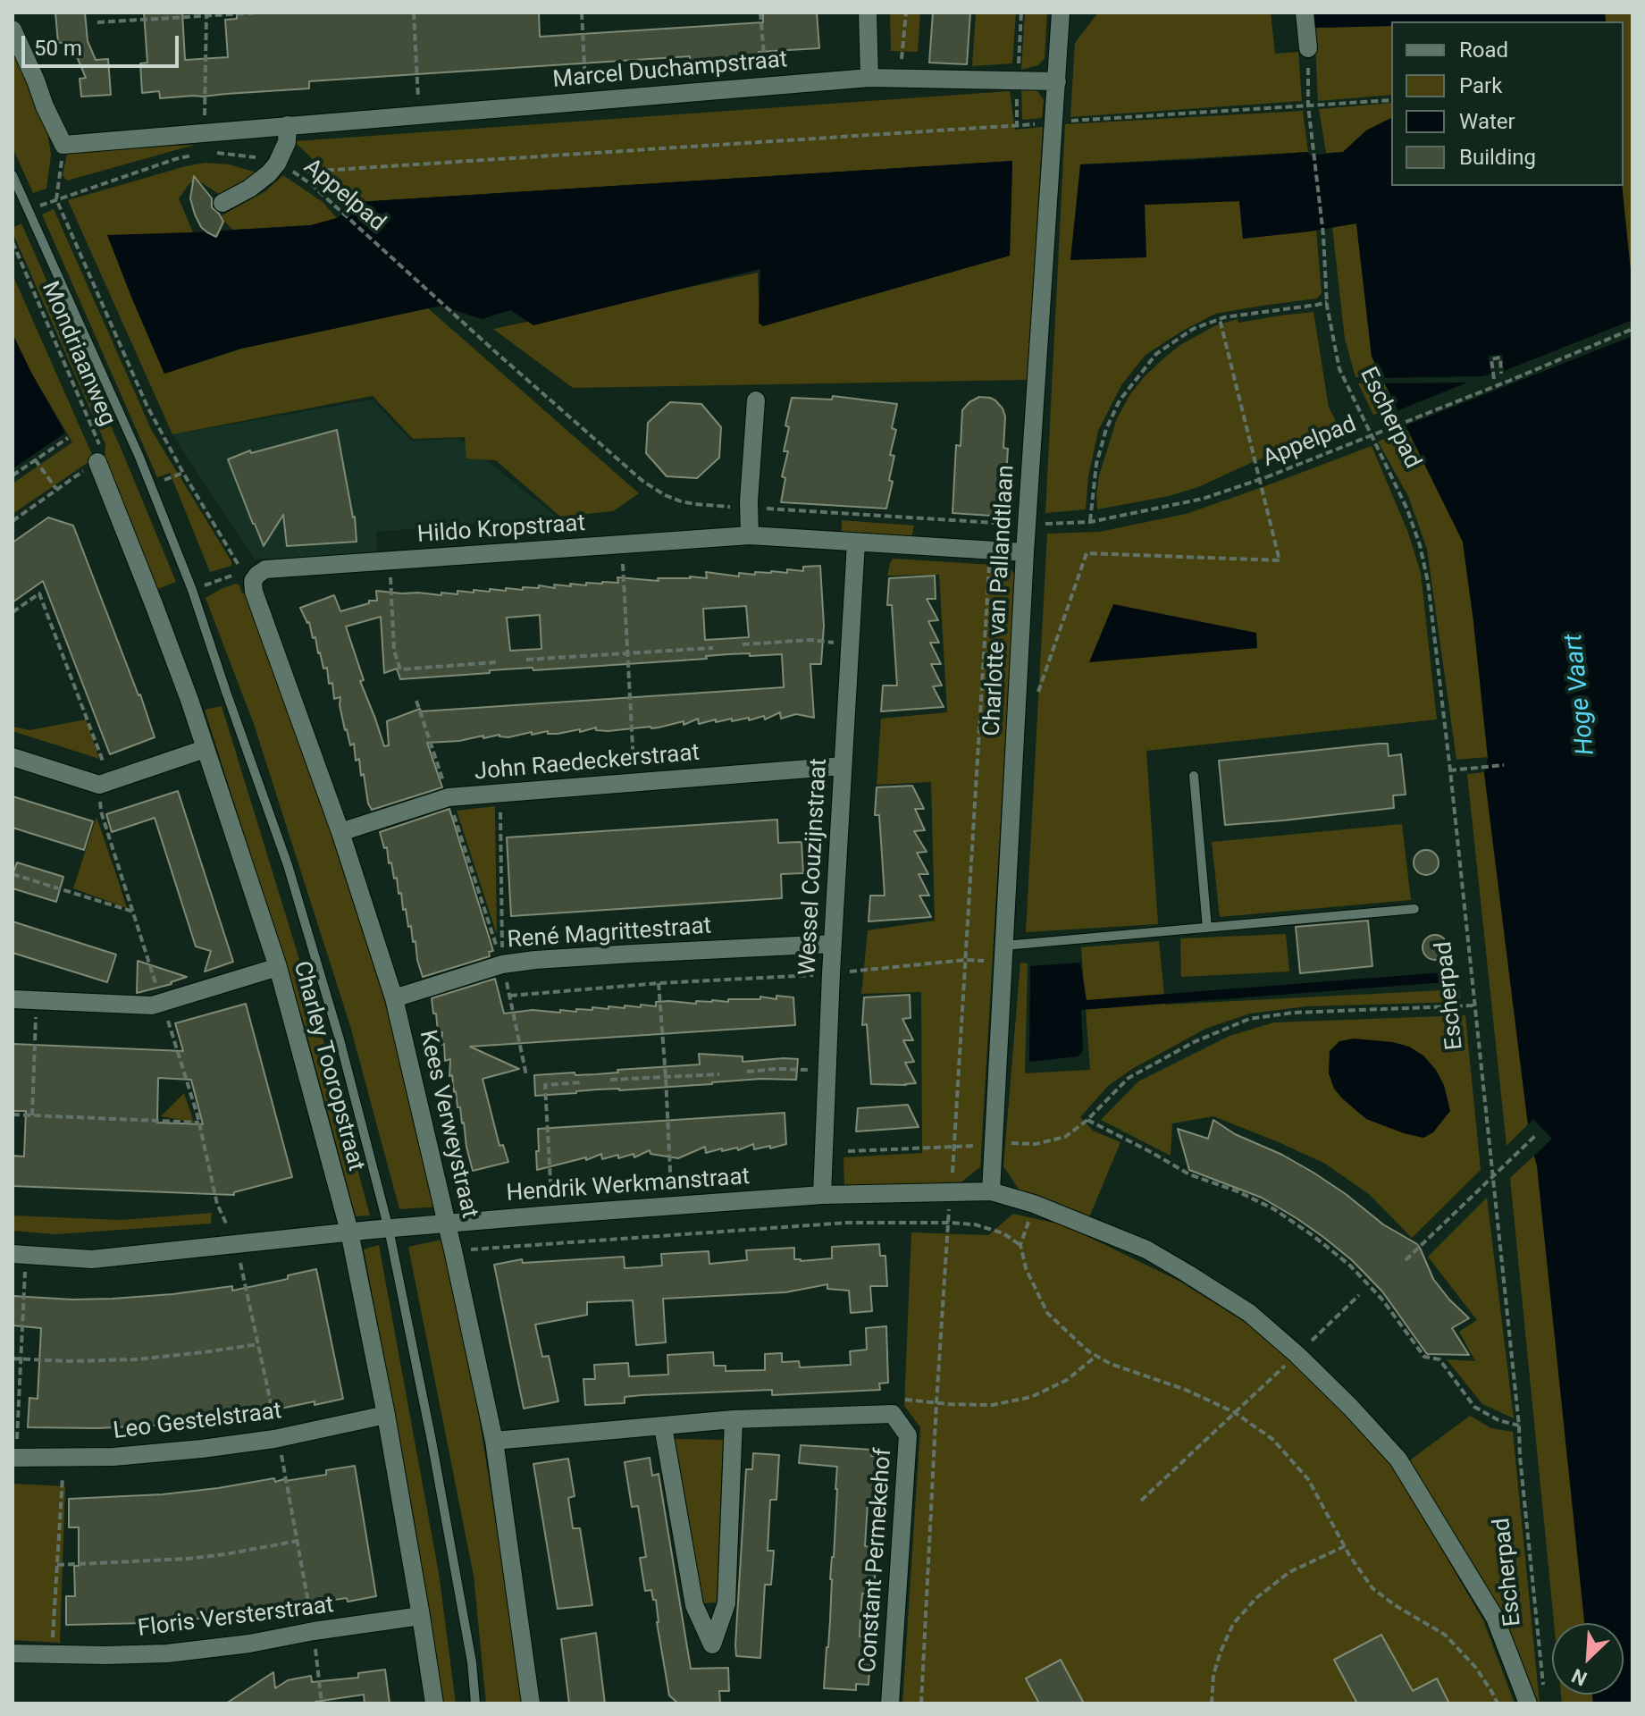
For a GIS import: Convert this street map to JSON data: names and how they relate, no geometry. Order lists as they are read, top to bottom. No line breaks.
{"streets":{"street":["Marcel Duchampstraat","Hildo Kropstraat","Charlotte van Pallandtlaan","John Raedeckerstraat","Wessel Couzijnstraat","René Magrittestraat","Charley Tooropstraat","Kees Verweystraat","Hendrik Werkmanstraat","Leo Gestelstraat","Constant Permekehof","Floris Versterstraat"],"path":["Appelpad","Mondriaanweg","Escherpad"]},"crossings":[["Marcel Duchampstraat","Appelpad"],["Marcel Duchampstraat","Charlotte van Pallandtlaan"],["Appelpad","Charlotte van Pallandtlaan"],["Mondriaanweg","Charley Tooropstraat"],["Hildo Kropstraat","Charlotte van Pallandtlaan"],["Hildo Kropstraat","Wessel Couzijnstraat"],["Hildo Kropstraat","Kees Verweystraat"],["Charlotte van Pallandtlaan","Hendrik Werkmanstraat"],["John Raedeckerstraat","Wessel Couzijnstraat"],["John Raedeckerstraat","Kees Verweystraat"],["Wessel Couzijnstraat","René Magrittestraat"],["Wessel Couzijnstraat","Hendrik Werkmanstraat"],["René Magrittestraat","Kees Verweystraat"],["Charley Tooropstraat","Hendrik Werkmanstraat"],["Charley Tooropstraat","Leo Gestelstraat"],["Charley Tooropstraat","Floris Versterstraat"],["Kees Verweystraat","Hendrik Werkmanstraat"],["Kees Verweystraat","Constant Permekehof"]],"water":["Hoge Vaart"],"legend":["Road","Park","Water","Building"],"scale_bar":"50 m","north":"bottom left"}
